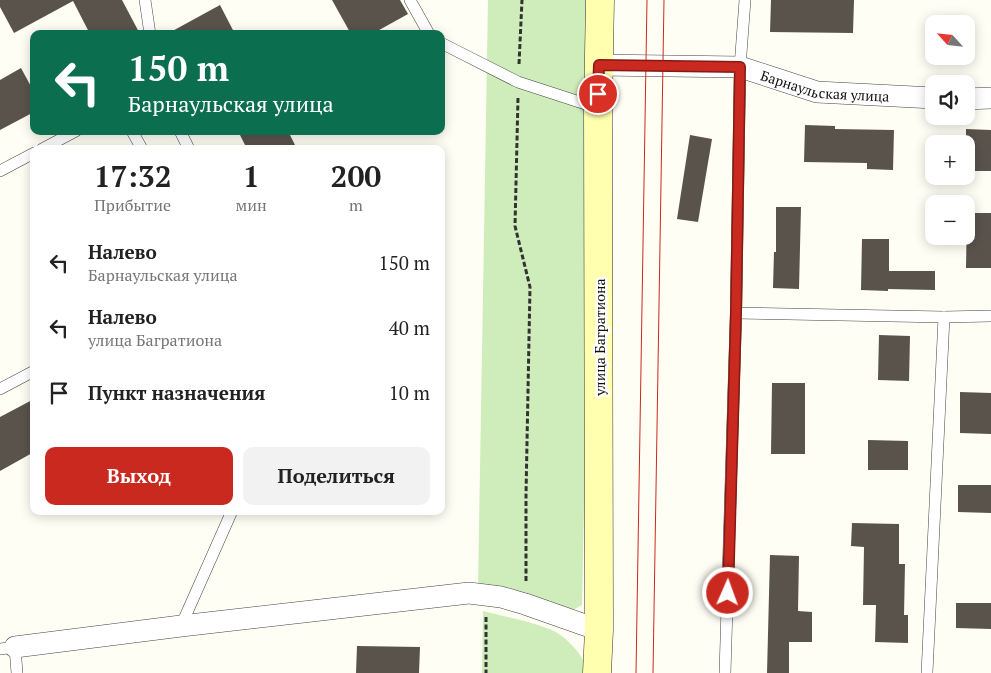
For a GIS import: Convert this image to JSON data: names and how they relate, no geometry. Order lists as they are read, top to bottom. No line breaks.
{"streets":{"street":["Барнаульская улица","улица Багратиона"]},"crossings":[["Барнаульская улица","улица Багратиона"]],"north":"top left","page":{"map_buttons":["+","−"],"turn":["150 m","Барнаульская улица"],"eta":["17:32","Прибытие","1","мин","200","m"],"list":[{"name":"Налево","note":"Барнаульская улица","value":"150 m"},{"name":"Налево","note":"улица Багратиона","value":"40 m"},{"name":"Пункт назначения","value":"10 m"}],"buttons":["Выход","Поделиться"]}}
